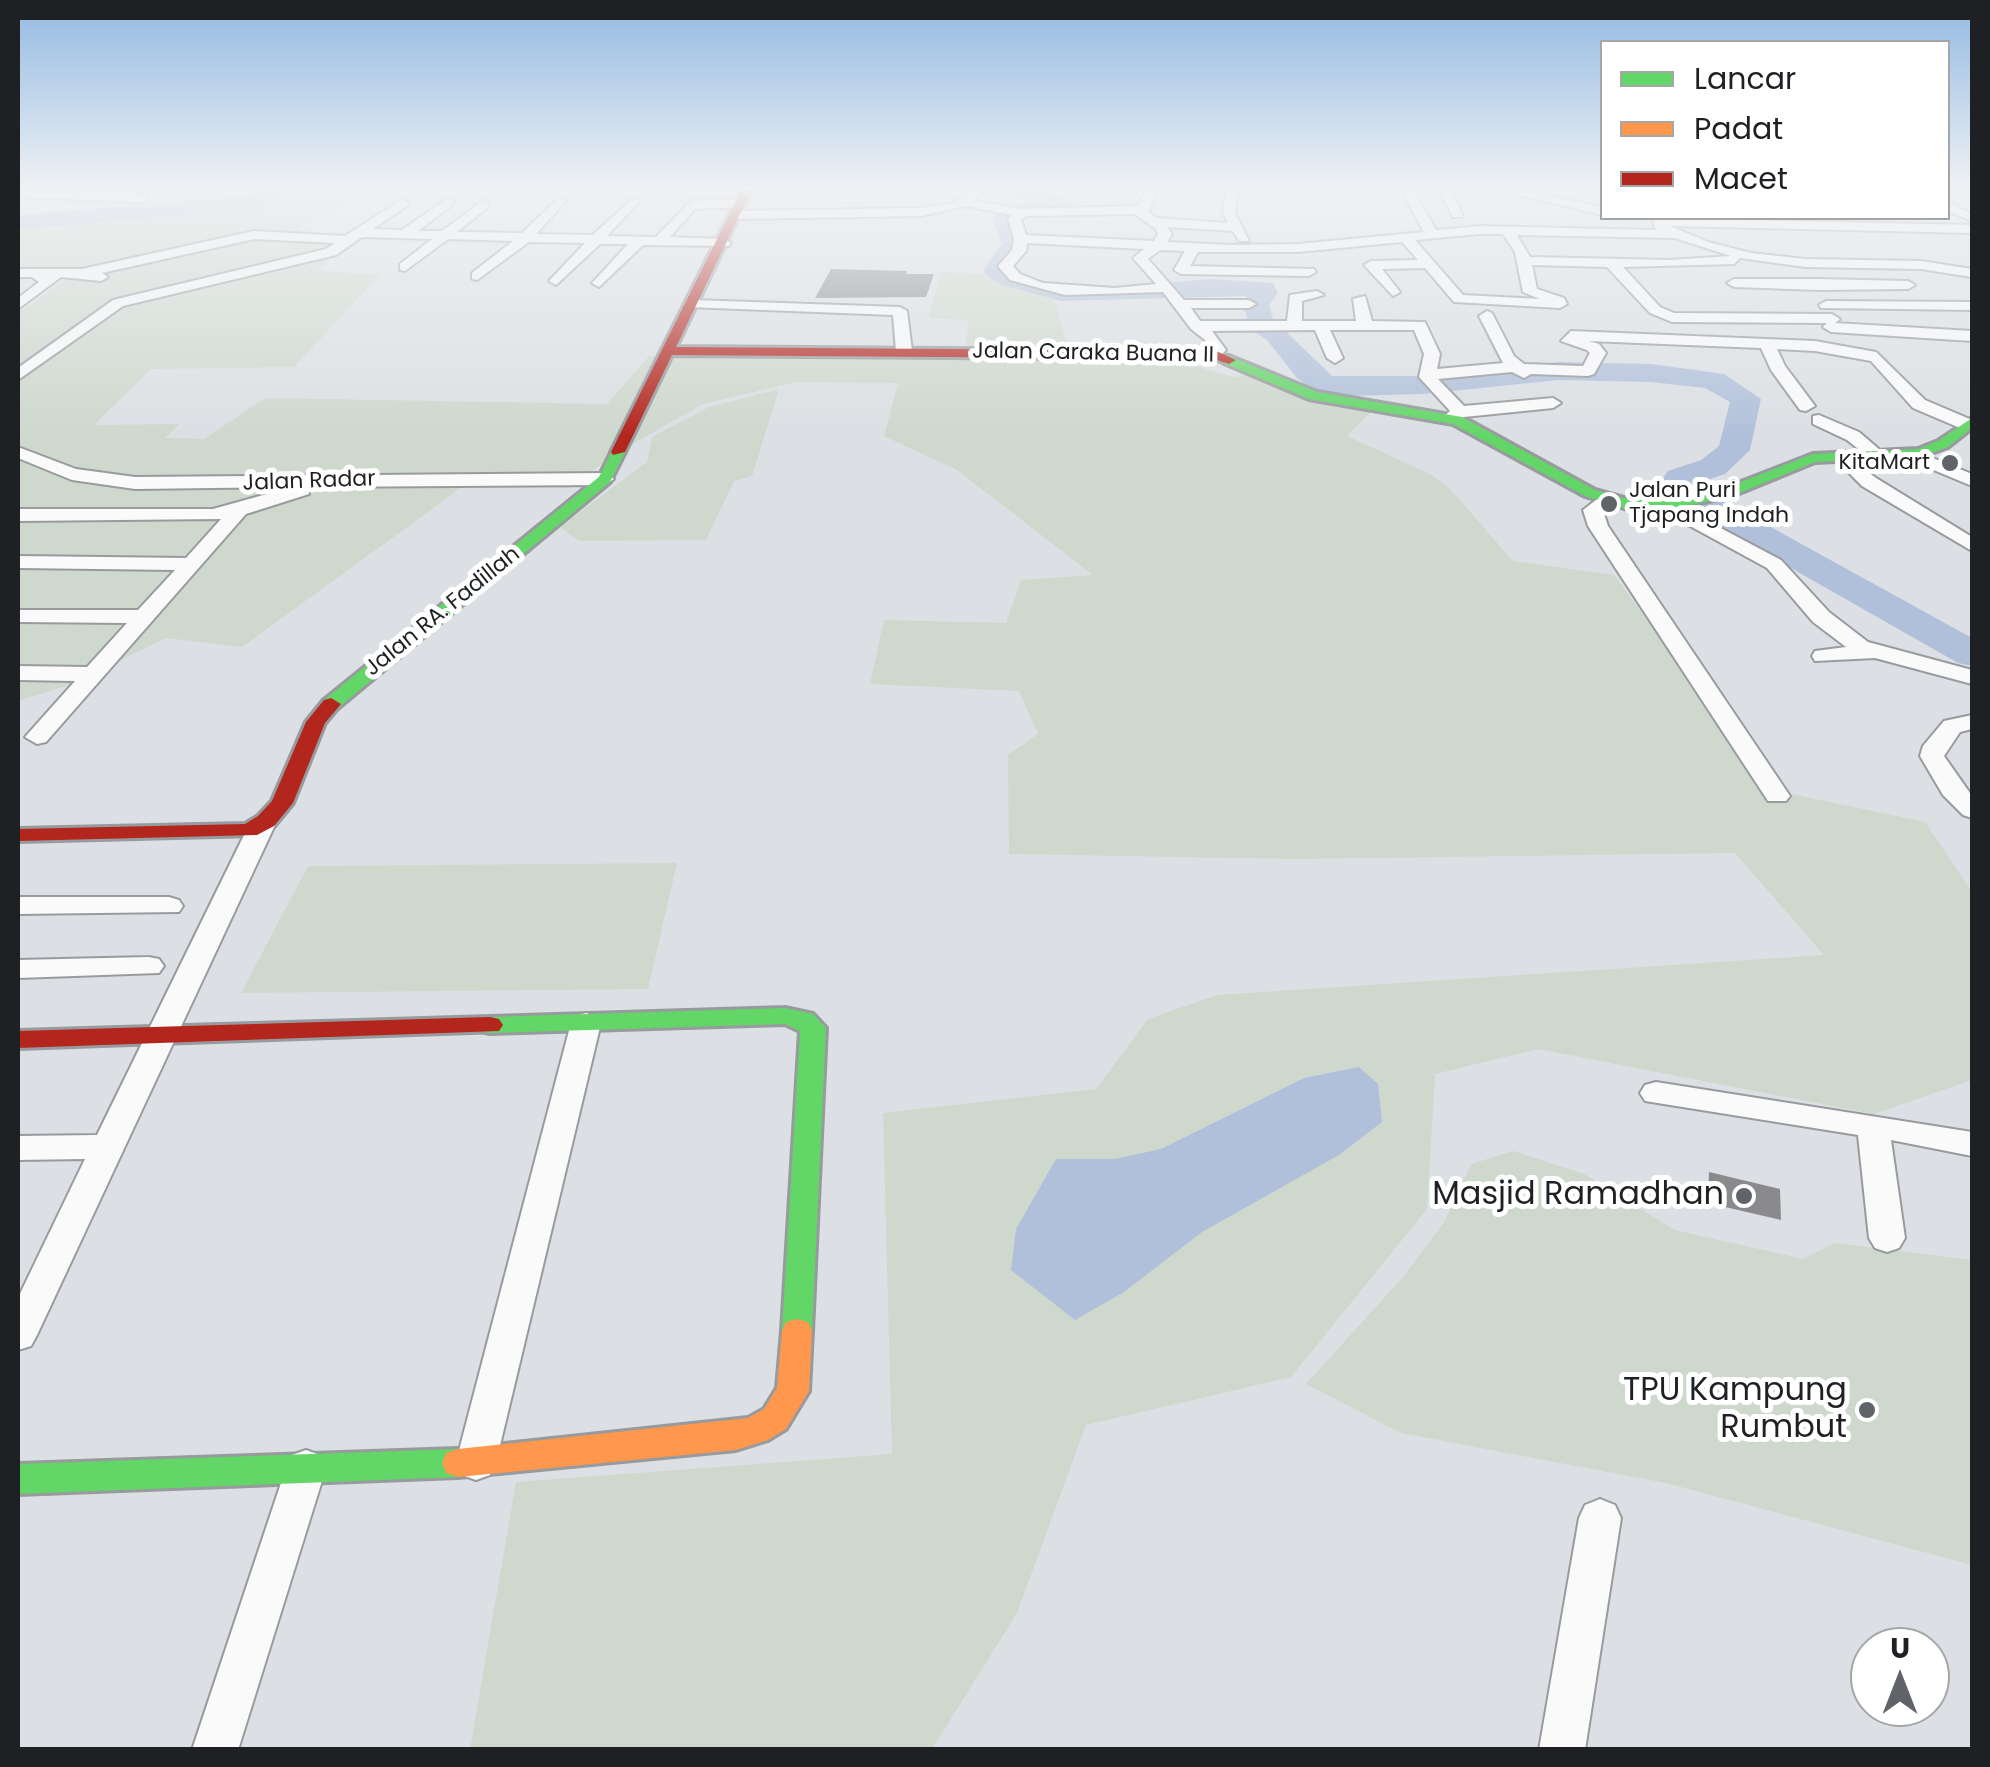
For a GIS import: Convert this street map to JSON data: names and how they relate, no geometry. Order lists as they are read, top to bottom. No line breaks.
{"streets":{"street":["Jalan Caraka Buana II","Jalan Radar","Jalan RA. Fadillah"]},"crossings":[["Jalan Caraka Buana II","Jalan RA. Fadillah"],["Jalan Radar","Jalan RA. Fadillah"]],"places":["KitaMart","Jalan Puri Tjapang Indah","Masjid Ramadhan","TPU Kampung Rumbut"],"legend":["Lancar","Padat","Macet"],"north":"top"}
